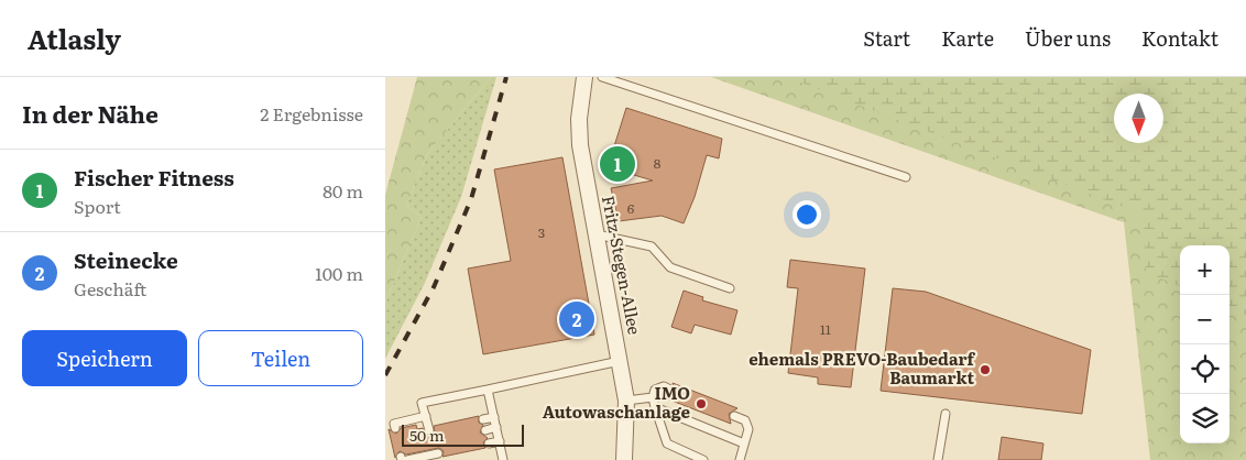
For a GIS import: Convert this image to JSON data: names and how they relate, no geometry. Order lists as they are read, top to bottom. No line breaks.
{"streets":{"street":["Fritz-Stegen-Allee"]},"places":["ehemals PREVO-Baubedarf Baumarkt","IMO Autowaschanlage"],"house_numbers":["8","6","3","11"],"scale_bar":"50 m","north":"bottom","page":{"header":"Atlasly","nav":["Start","Karte","Über uns","Kontakt"],"heading":["In der Nähe","2 Ergebnisse"],"pins":["1","2"],"list":[{"mark":"1","name":"Fischer Fitness","note":"Sport","value":"80 m"},{"mark":"2","name":"Steinecke","note":"Geschäft","value":"100 m"}],"map_buttons":["+","−"],"buttons":["Speichern","Teilen"],"scale":"50 m"}}
